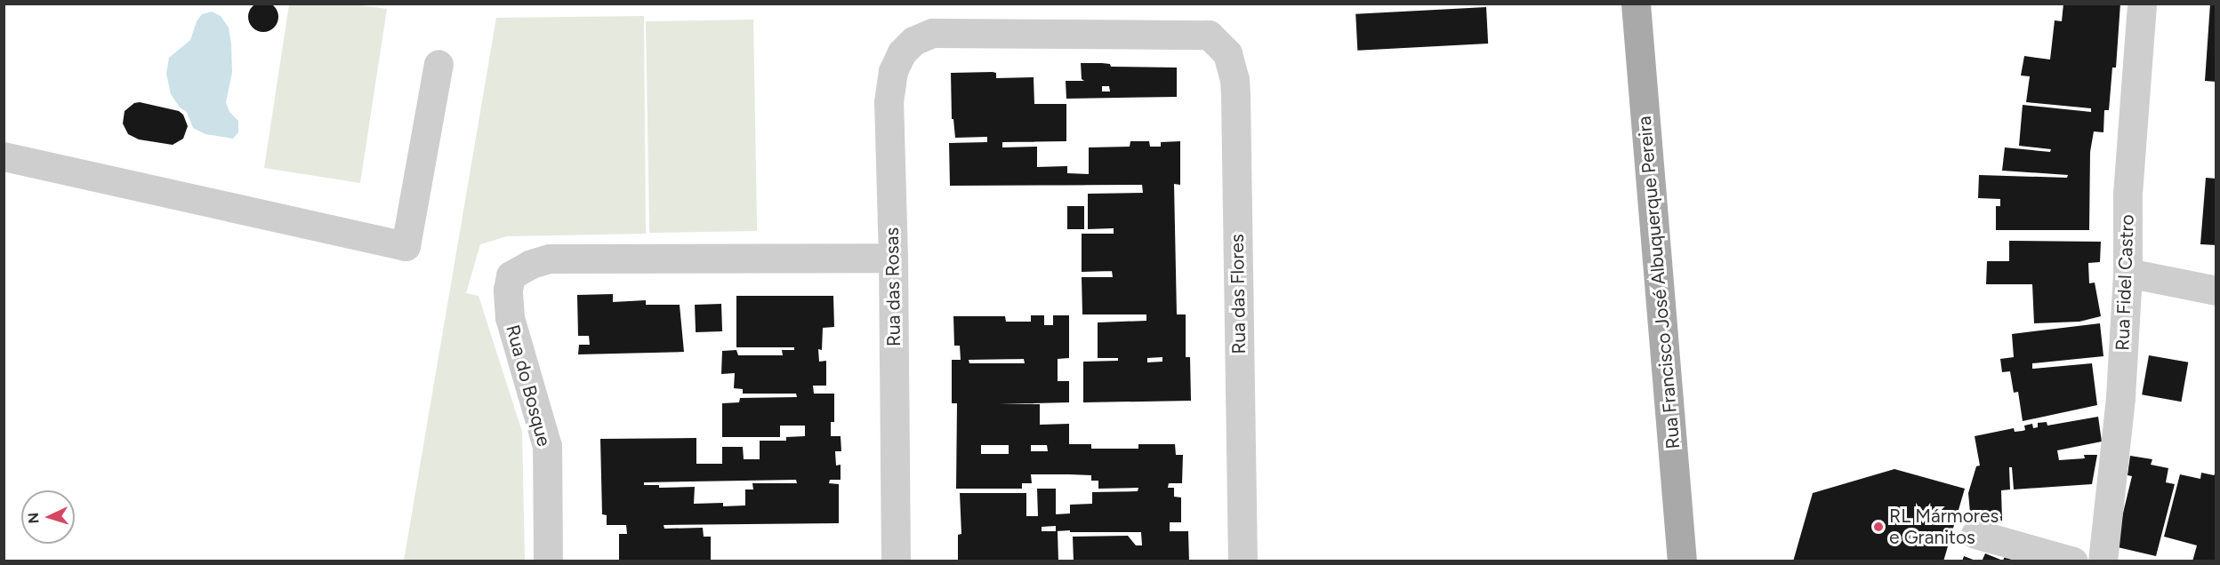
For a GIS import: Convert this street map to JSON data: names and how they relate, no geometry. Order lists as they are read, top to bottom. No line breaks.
{"streets":{"main road":["Rua Francisco José Albuquerque Pereira"],"street":["Rua Fidel Castro","Rua das Rosas","Rua das Flores","Rua do Bosque"]},"crossings":[["Rua das Rosas","Rua das Flores"],["Rua das Rosas","Rua do Bosque"]],"places":["RL Mármores e Granitos"],"north":"left"}
